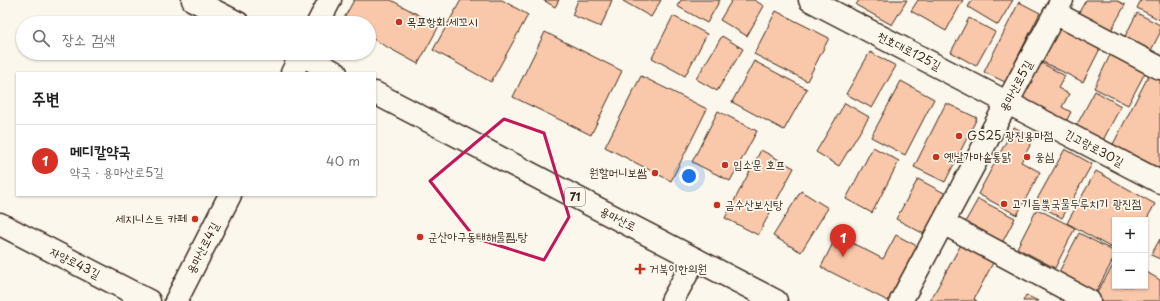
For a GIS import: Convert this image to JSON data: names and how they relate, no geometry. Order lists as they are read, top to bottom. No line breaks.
{"streets":{"street":["천호대로125길","용마산로5길","긴고랑로30길","71","용마산로","용마산로4길","자양로43길"]},"crossings":[["천호대로125길","용마산로5길"],["천호대로125길","긴고랑로30길"],["용마산로5길","긴고랑로30길"]],"places":{"other":["목포항회.세꼬시","GS25 광진용마점","옛날가마솥통닭","웅심","입소문 호프","원할머니보쌈","고기듬뿍국물두루치기 광진점","금수산보신탕","세지니스트 카페","군산아구동태해물찜.탕"],"health":["거북이한의원"]},"page":{"search":"장소 검색","heading":"주변","list":[{"mark":"1","name":"메디칼약국","note":"약국 · 용마산로5길","value":"40 m"}],"map_buttons":["+","−"],"pins":"1"}}
